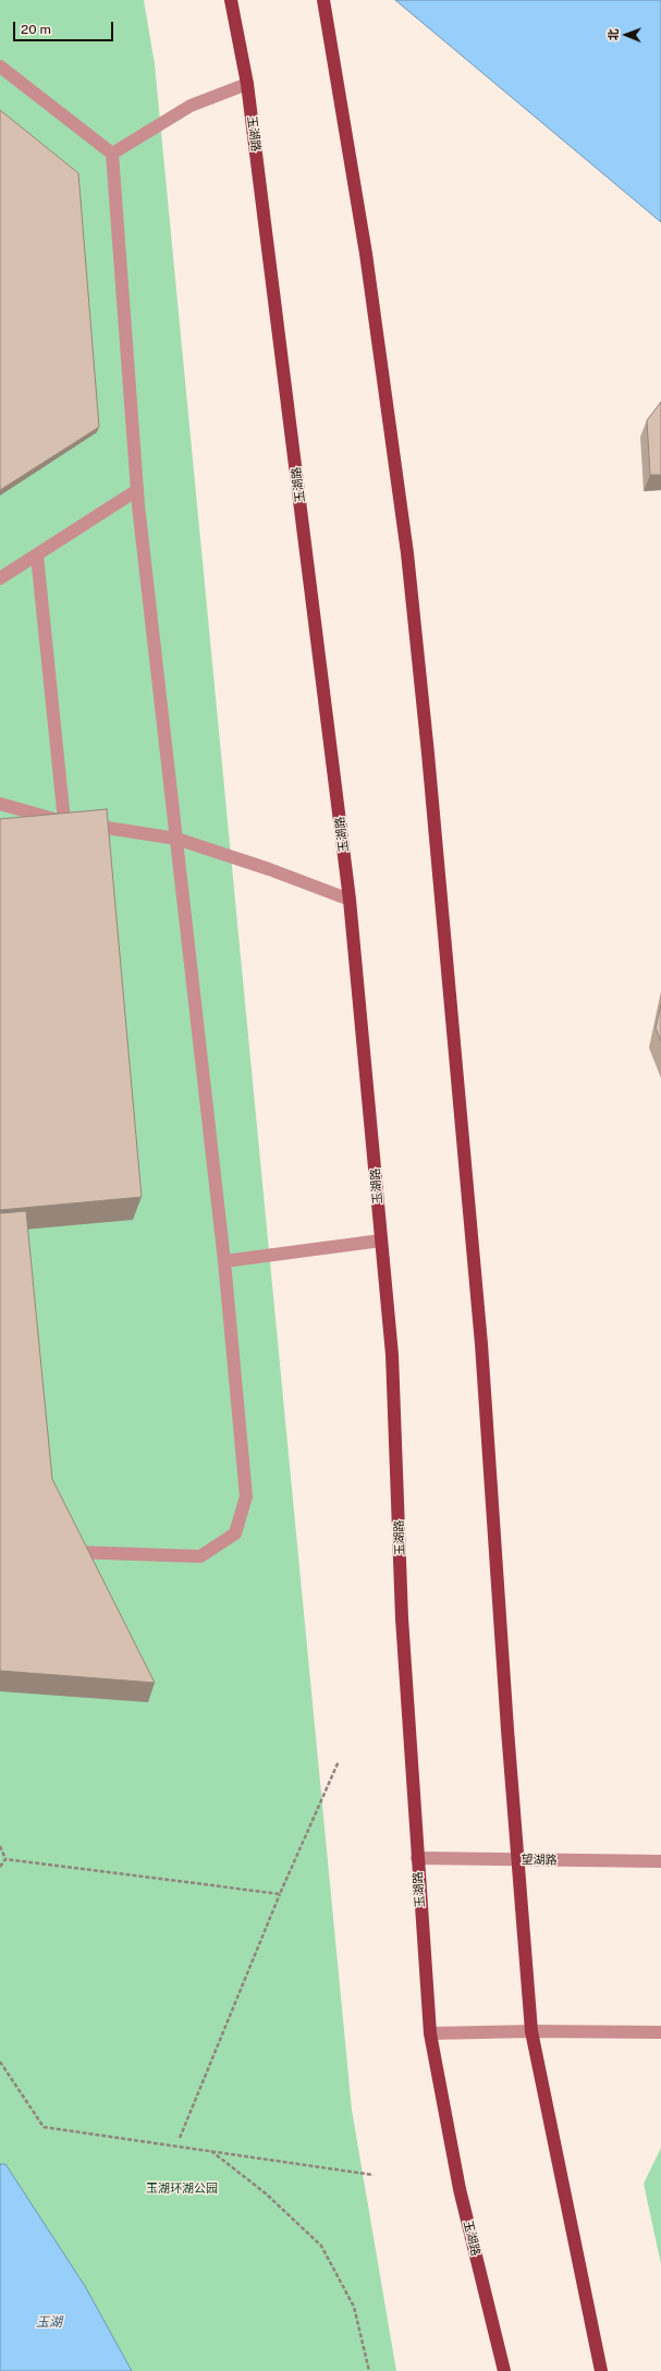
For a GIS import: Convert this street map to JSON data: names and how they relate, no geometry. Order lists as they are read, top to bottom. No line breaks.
{"streets":{"main road":["玉湖路"],"street":["望湖路"]},"crossings":[["玉湖路","望湖路"]],"water":["玉湖"],"parks":["玉湖环湖公园"],"scale_bar":"20 m","north":"left"}
